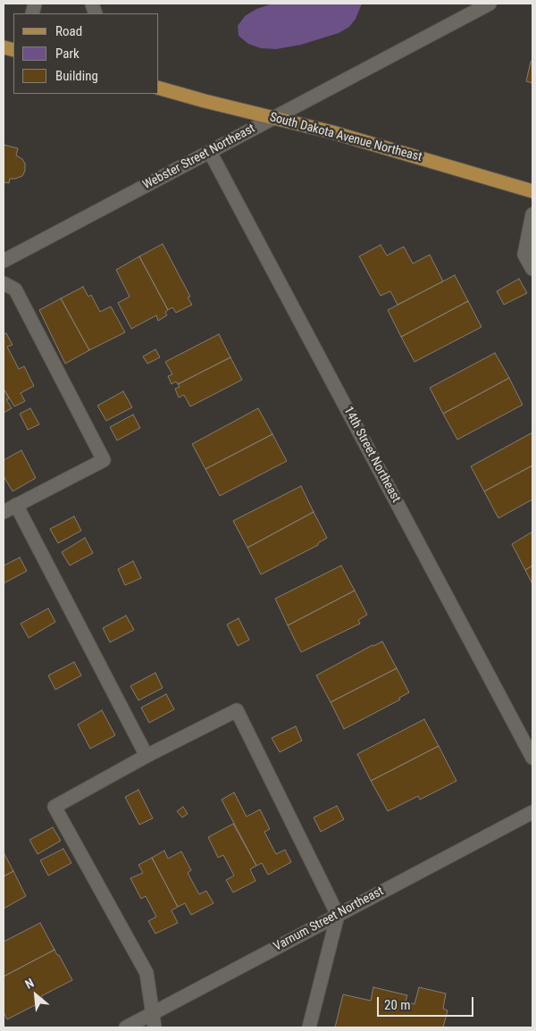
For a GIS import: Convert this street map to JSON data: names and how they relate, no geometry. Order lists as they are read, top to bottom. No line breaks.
{"streets":{"main road":["South Dakota Avenue Northeast"],"street":["Webster Street Northeast","14th Street Northeast","Varnum Street Northeast"]},"crossings":[["South Dakota Avenue Northeast","Webster Street Northeast"],["Webster Street Northeast","14th Street Northeast"]],"legend":["Road","Park","Building"],"scale_bar":"20 m","north":"top left"}
